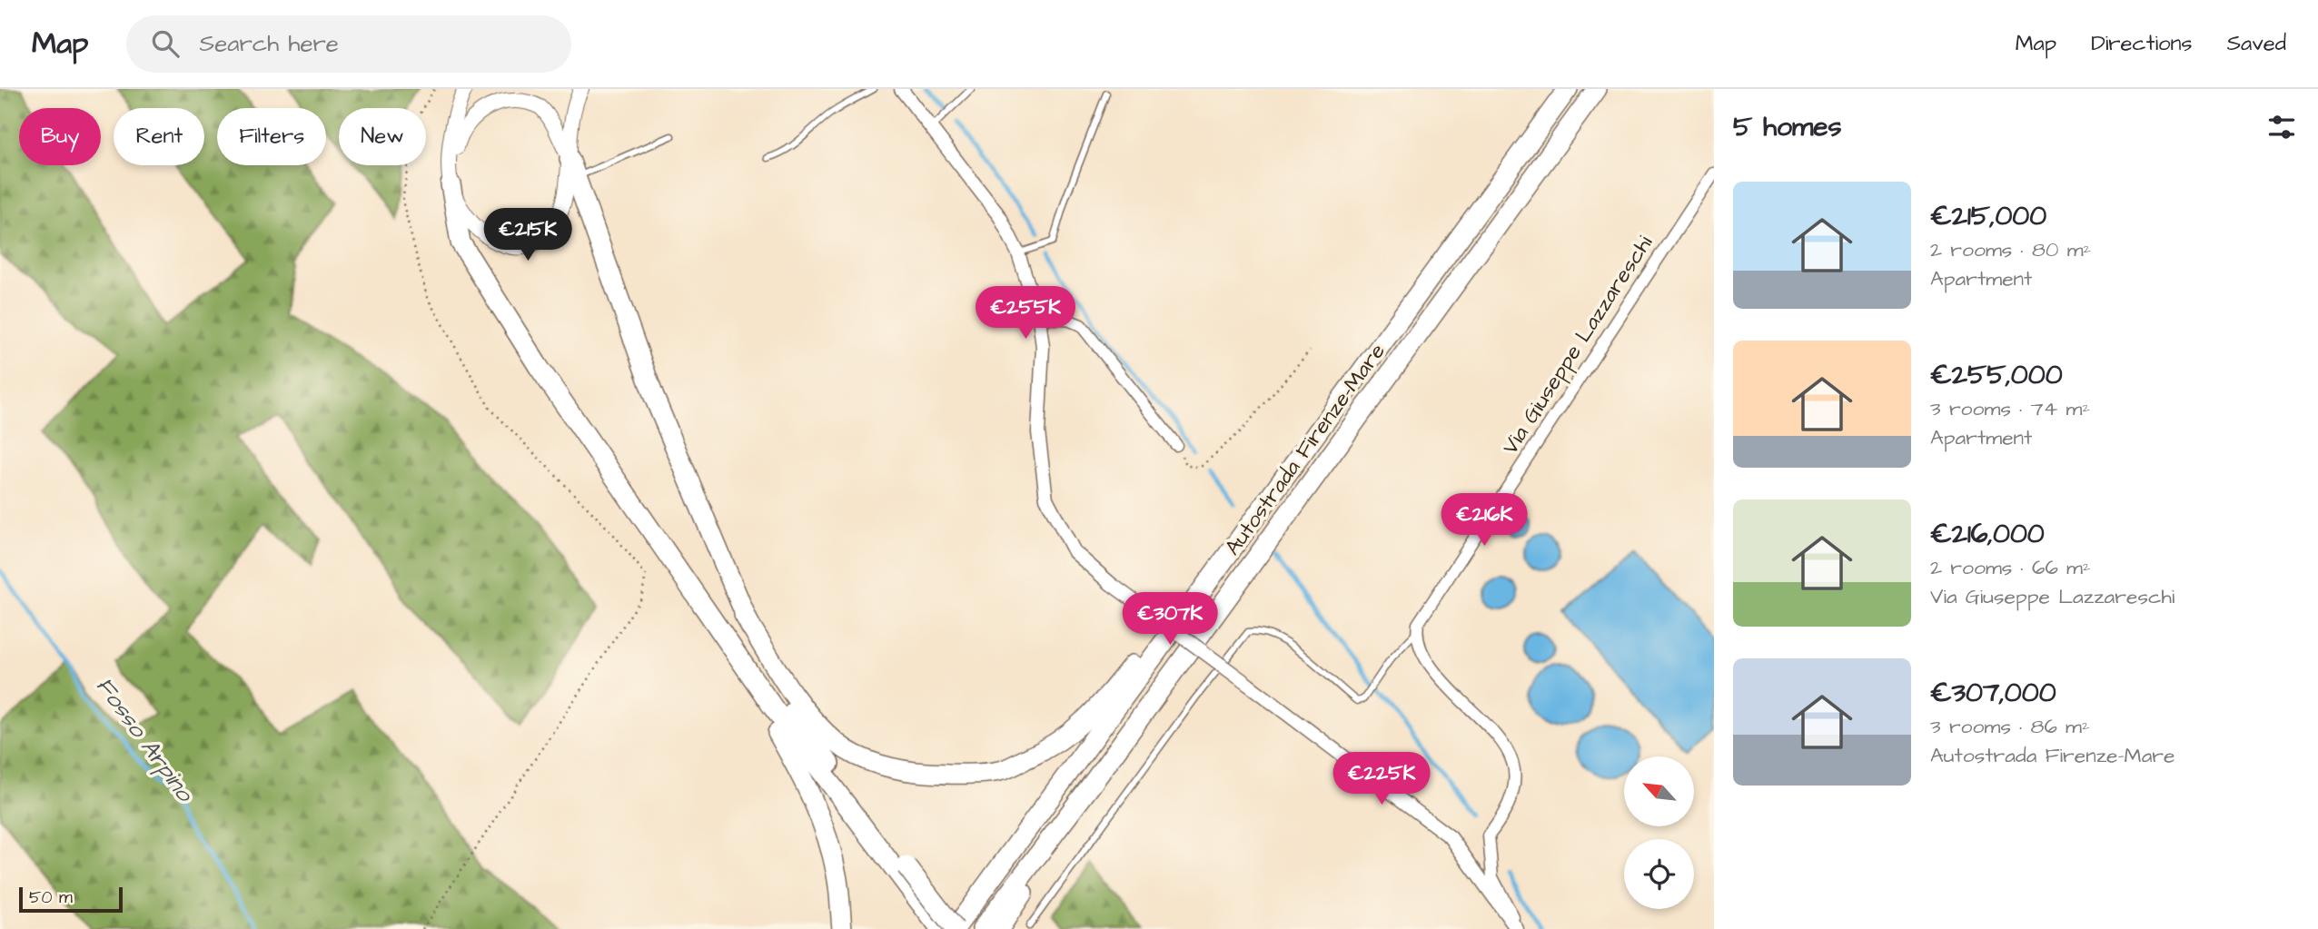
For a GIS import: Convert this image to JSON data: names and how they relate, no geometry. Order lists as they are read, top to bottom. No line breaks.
{"streets":{"highway":["Autostrada Firenze-Mare"],"street":["Via Giuseppe Lazzareschi"]},"water":["Fosso Arpino"],"scale_bar":"50 m","north":"top left","page":{"header":"Map","search":"Search here","nav":["Map","Directions","Saved"],"heading":"5 homes","chip":["Buy","Rent","Filters","New"],"list":[{"name":"€215,000","note":"2 rooms · 80 m² · Apartment"},{"name":"€255,000","note":"3 rooms · 74 m² · Apartment"},{"name":"€216,000","note":"2 rooms · 66 m² · Via Giuseppe Lazzareschi"},{"name":"€307,000","note":"3 rooms · 86 m² · Autostrada Firenze-Mare"}],"price":["€215K","€255K","€216K","€307K","€225K"],"scale":"50 m"}}
